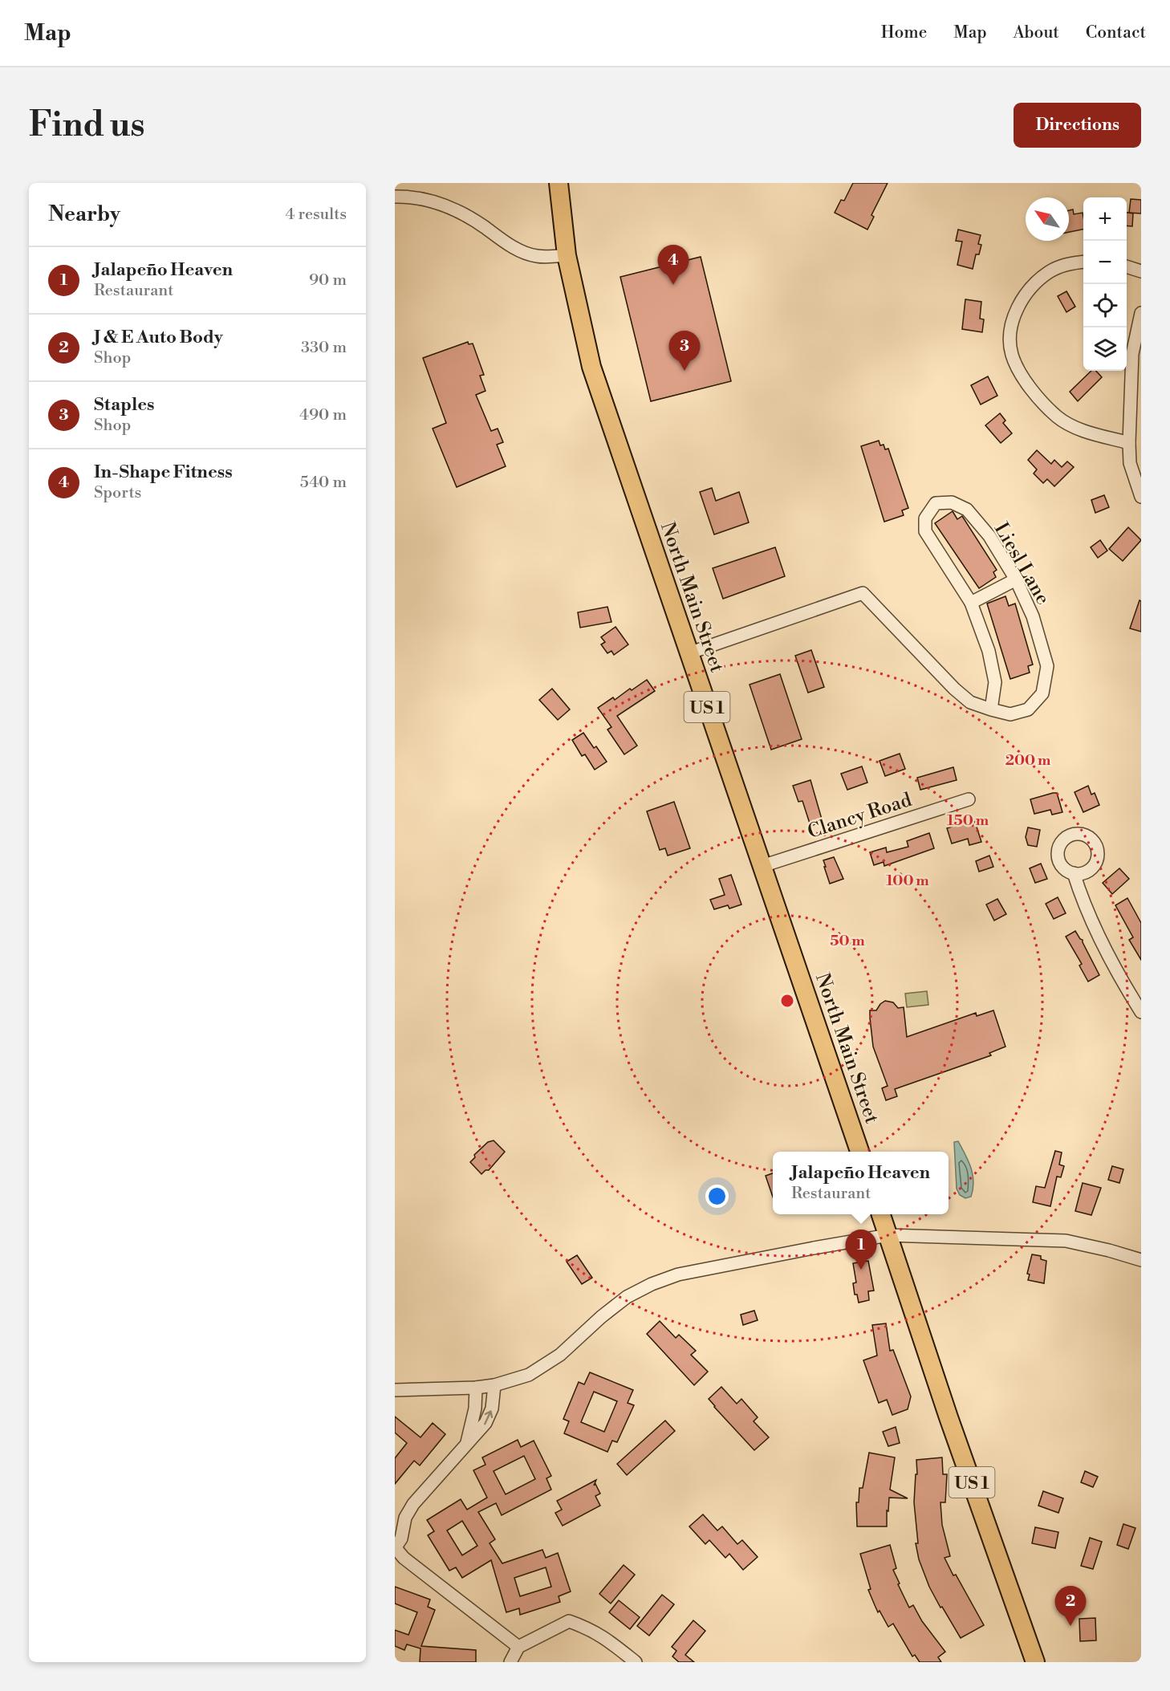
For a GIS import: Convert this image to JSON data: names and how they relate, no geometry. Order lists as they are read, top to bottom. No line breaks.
{"streets":{"main road":["North Main Street","US 1"],"street":["Liesl Lane","Clancy Road"]},"crossings":[["Liesl Lane","North Main Street"],["North Main Street","Clancy Road"]],"north":"top left","page":{"header":"Map","nav":["Home","Map","About","Contact"],"buttons":"Directions","title":"Find us","heading":["Nearby","4 results"],"map_buttons":["+","−"],"pins":["4","3","1","2"],"list":[{"mark":"1","name":"Jalapeño Heaven","note":"Restaurant","value":"90 m"},{"mark":"2","name":"J & E Auto Body","note":"Shop","value":"330 m"},{"mark":"3","name":"Staples","note":"Shop","value":"490 m"},{"mark":"4","name":"In-Shape Fitness","note":"Sports","value":"540 m"}],"popup":["Jalapeño Heaven","Restaurant"]},"rings":["200 m","150 m","100 m","50 m"]}
